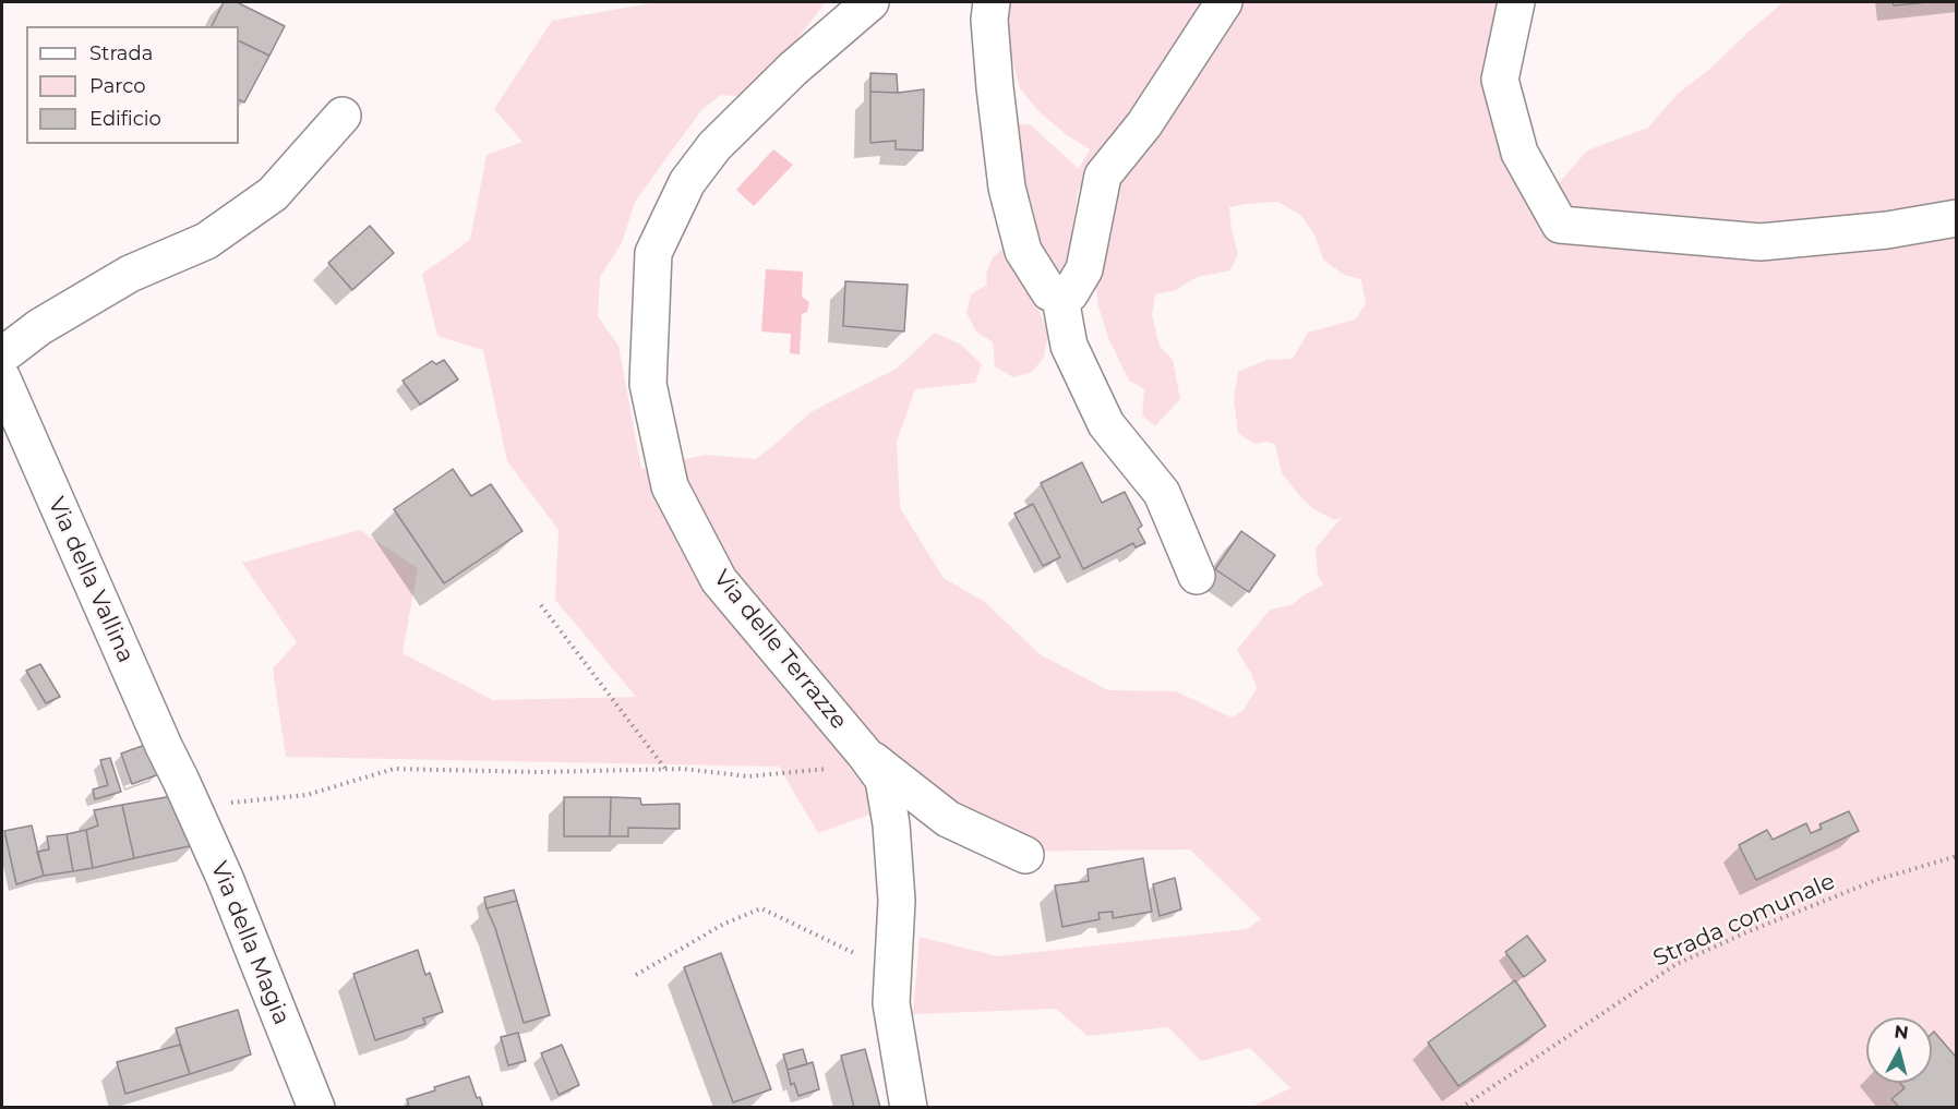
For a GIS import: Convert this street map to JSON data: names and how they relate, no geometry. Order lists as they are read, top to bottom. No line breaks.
{"streets":{"street":["Via della Vallina","Via delle Terrazze","Via della Magia"],"path":["Strada comunale"]},"crossings":[["Via della Vallina","Via della Magia"]],"legend":["Strada","Parco","Edificio"],"north":"top"}
